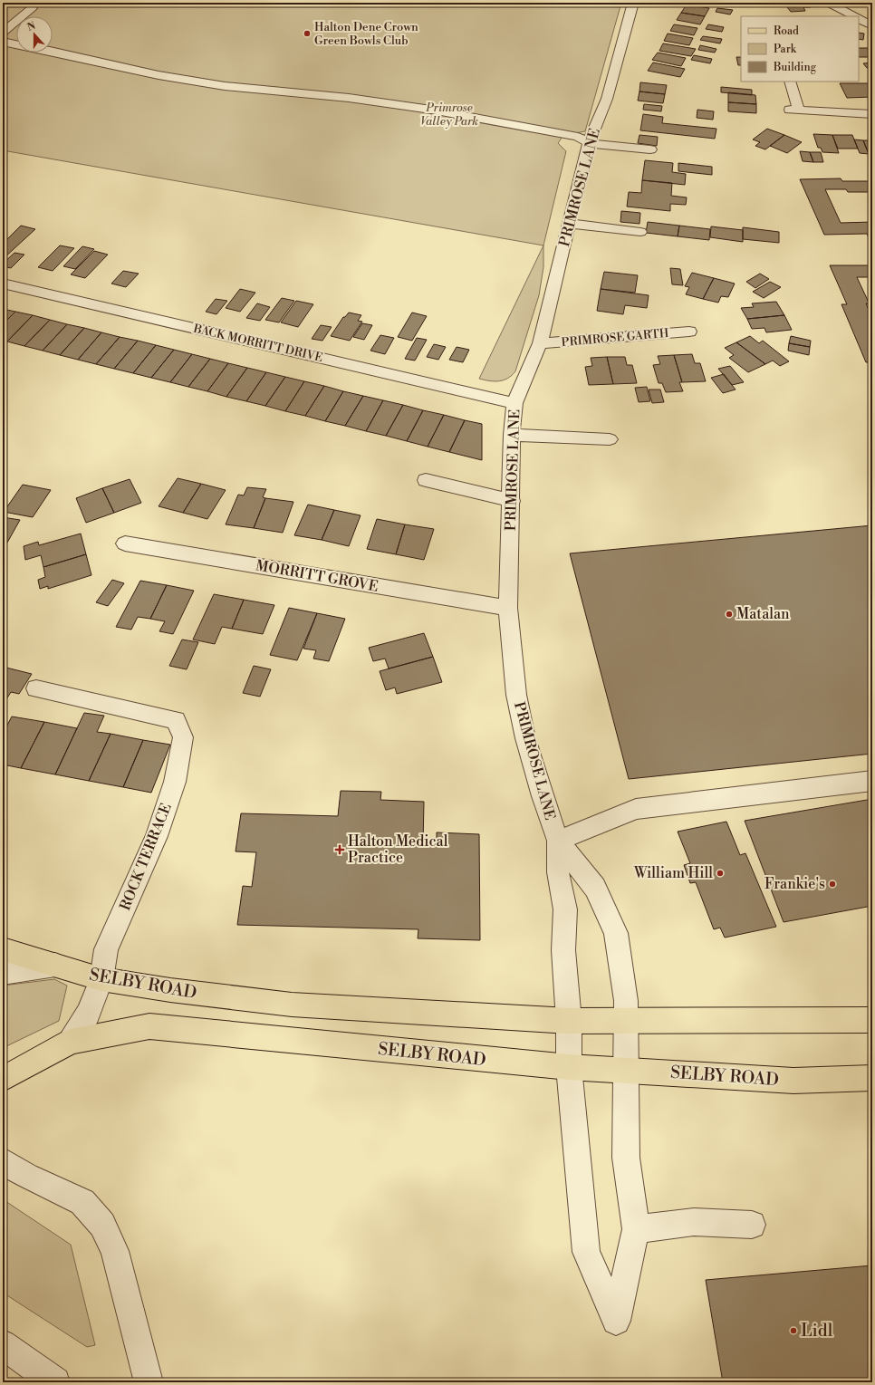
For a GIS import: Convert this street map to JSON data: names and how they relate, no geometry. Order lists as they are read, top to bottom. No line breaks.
{"streets":{"main road":["SELBY ROAD"],"street":["PRIMROSE LANE","PRIMROSE GARTH","BACK MORRITT DRIVE","MORRITT GROVE","ROCK TERRACE"]},"crossings":[["PRIMROSE LANE","PRIMROSE GARTH"],["PRIMROSE LANE","BACK MORRITT DRIVE"],["PRIMROSE LANE","MORRITT GROVE"],["PRIMROSE LANE","SELBY ROAD"],["ROCK TERRACE","SELBY ROAD"]],"parks":["Primrose Valley Park"],"places":{"other":["Halton Dene Crown Green Bowls Club","Matalan","William Hill","Frankie's","Lidl"],"health":["Halton Medical Practice"]},"legend":["Road","Park","Building"],"north":"top"}
